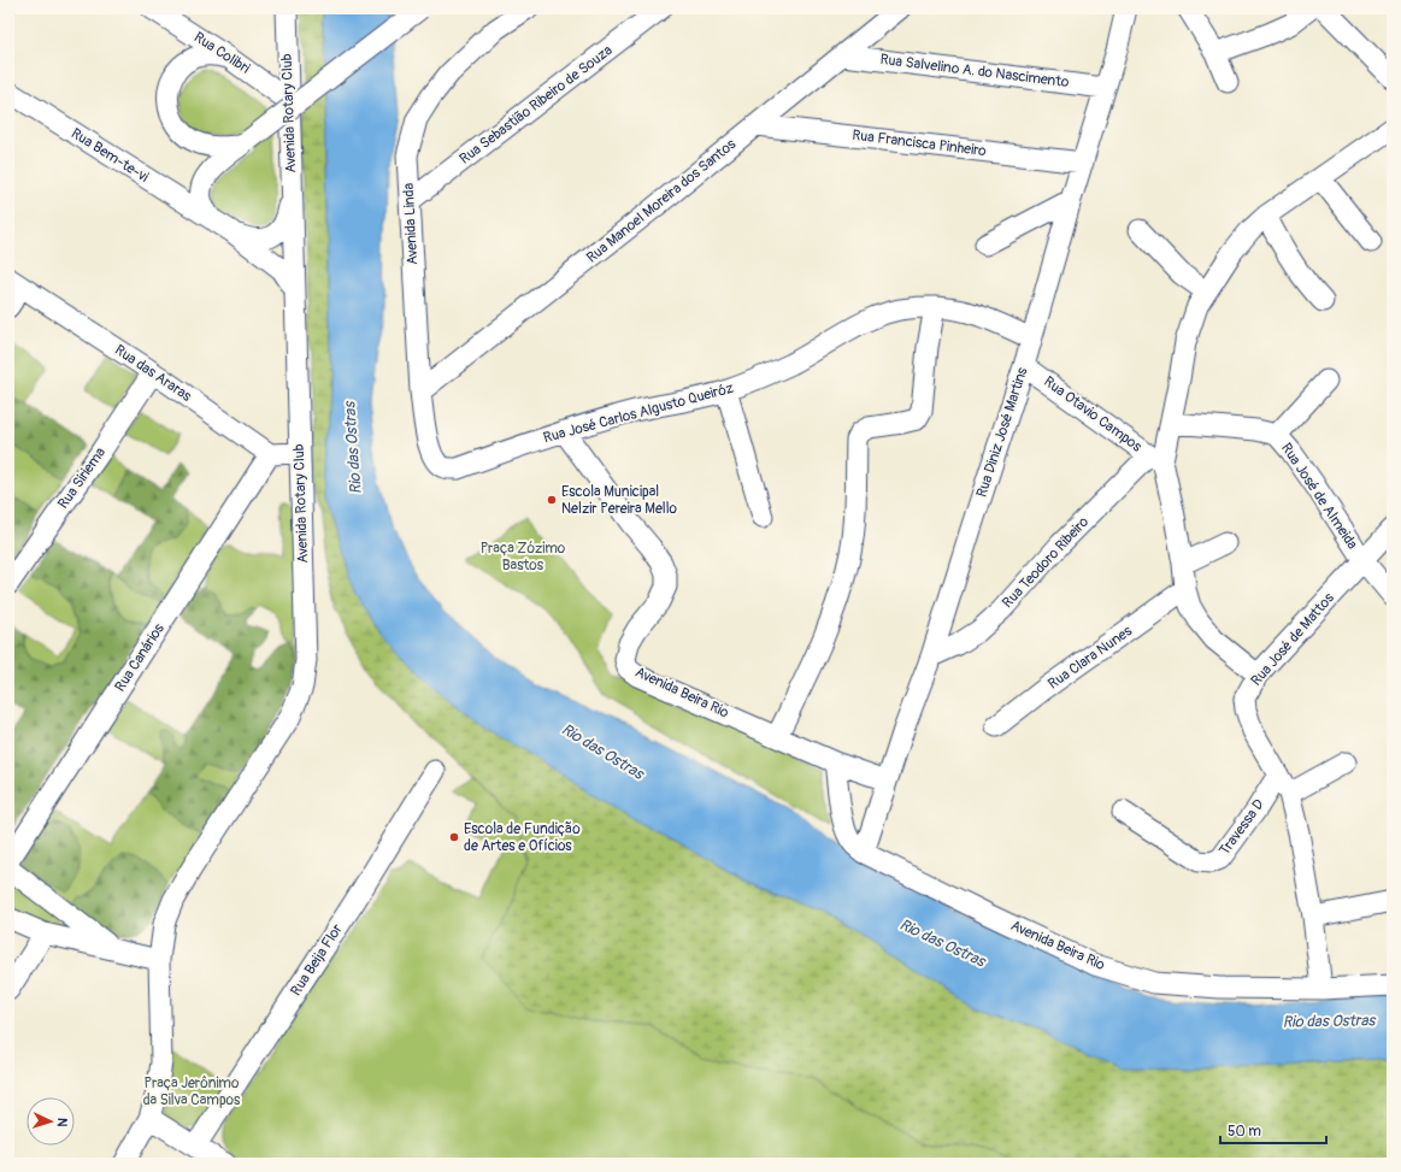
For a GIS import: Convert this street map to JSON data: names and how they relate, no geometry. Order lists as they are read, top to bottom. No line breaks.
{"streets":{"street":["Rua Colibri","Rua Salvelino A. do Nascimento","Rua Sebastião Ribeiro de Souza","Avenida Rotary Club","Rua Francisca Pinheiro","Rua Bem-te-vi","Rua Manoel Moreira dos Santos","Avenida Linda","Rua das Araras","Rua José Carlos Algusto Queiróz","Rua Otavio Campos","Rua Diniz José Martins","Rua Siriema","Rua José de Almeida","Rua Teodoro Ribeiro","Rua José de Mattos","Rua Canários","Rua Clara Nunes","Avenida Beira Rio","Travessa D","Rua Beija Flor"]},"crossings":[["Rua Colibri","Avenida Rotary Club"],["Rua Salvelino A. do Nascimento","Rua Manoel Moreira dos Santos"],["Rua Salvelino A. do Nascimento","Rua Diniz José Martins"],["Rua Sebastião Ribeiro de Souza","Avenida Linda"],["Rua Francisca Pinheiro","Rua Manoel Moreira dos Santos"],["Rua Francisca Pinheiro","Rua Diniz José Martins"],["Rua Manoel Moreira dos Santos","Avenida Linda"],["Avenida Linda","Rua José Carlos Algusto Queiróz"],["Rua das Araras","Rua Siriema"],["Rua das Araras","Rua Canários"],["Rua José Carlos Algusto Queiróz","Rua Diniz José Martins"],["Rua José Carlos Algusto Queiróz","Avenida Beira Rio"],["Rua Otavio Campos","Rua Diniz José Martins"],["Rua Otavio Campos","Rua Teodoro Ribeiro"],["Rua Diniz José Martins","Rua Teodoro Ribeiro"],["Rua Diniz José Martins","Avenida Beira Rio"],["Rua José de Almeida","Rua José de Mattos"],["Rua José de Mattos","Avenida Beira Rio"],["Rua José de Mattos","Travessa D"]],"water":["Rio das Ostras"],"parks":["Praça Zózimo Bastos","Praça Jerônimo da Silva Campos"],"places":["Escola Municipal Nelzir Pereira Mello","Escola de Fundição de Artes e Ofícios"],"scale_bar":"50 m","north":"right"}
